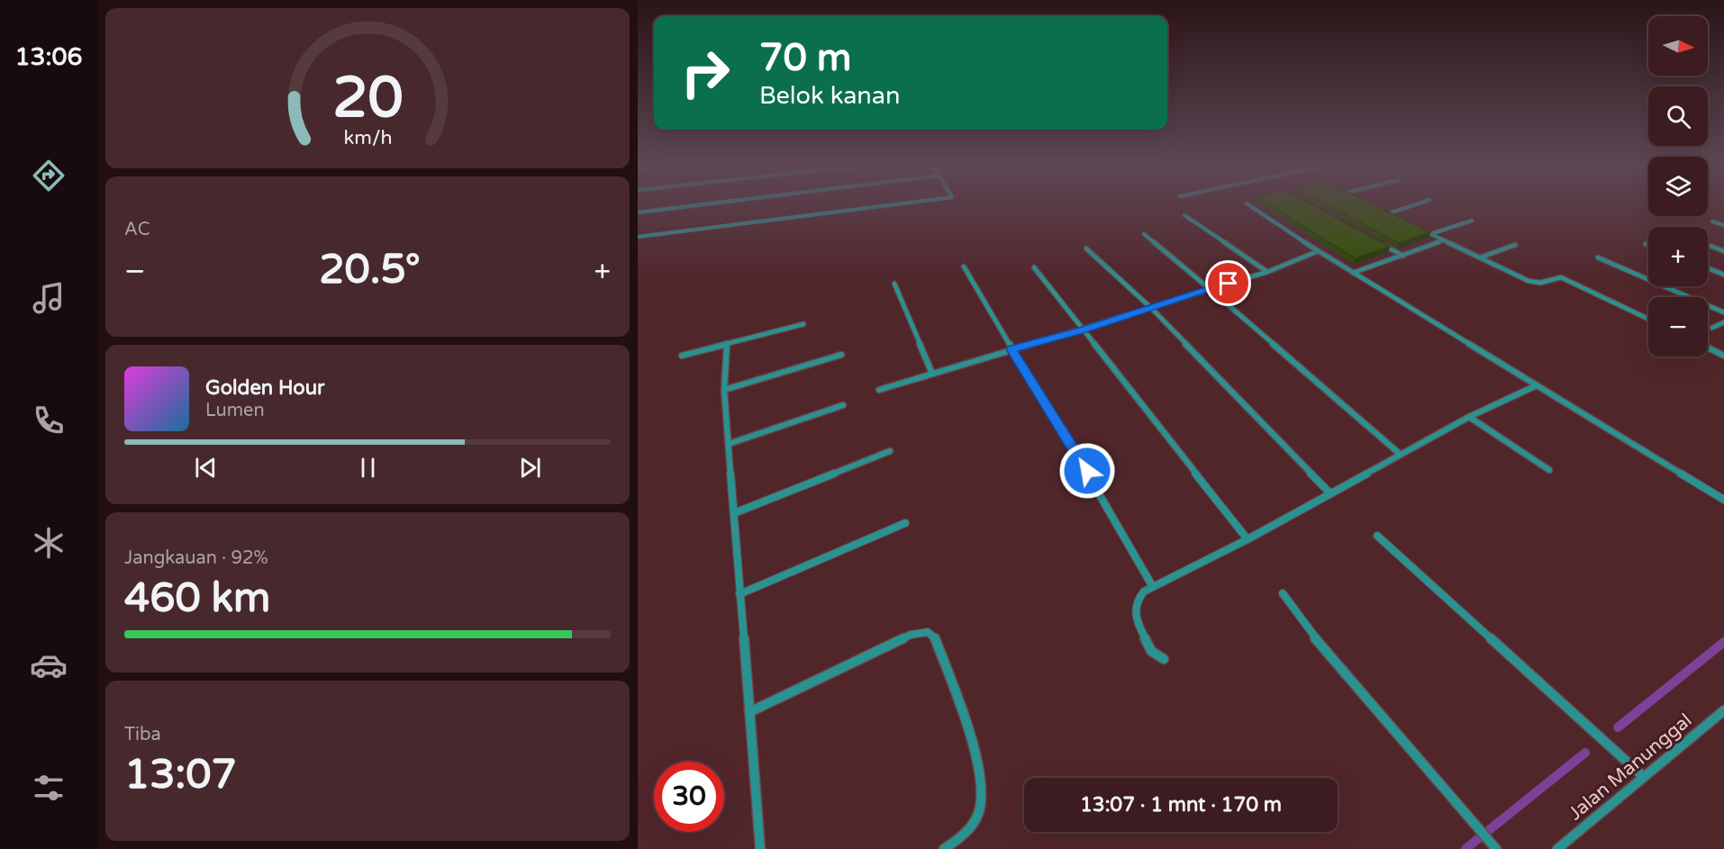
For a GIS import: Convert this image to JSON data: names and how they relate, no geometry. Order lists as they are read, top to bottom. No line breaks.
{"streets":{"street":["Jalan Manunggal"]},"north":"right","page":{"tabs":"13:06","map_buttons":["+","−"],"turn":["70 m","Belok kanan"],"tile":["AC",["Jangkauan · 92%","460 km"],["Tiba","13:07"]],"heat":["−","20.5°","+"],"song":["Golden Hour","Lumen"],"limit":"30","trip":"13:07 · 1 mnt · 170 m","gauge":["20","km/h"]}}
